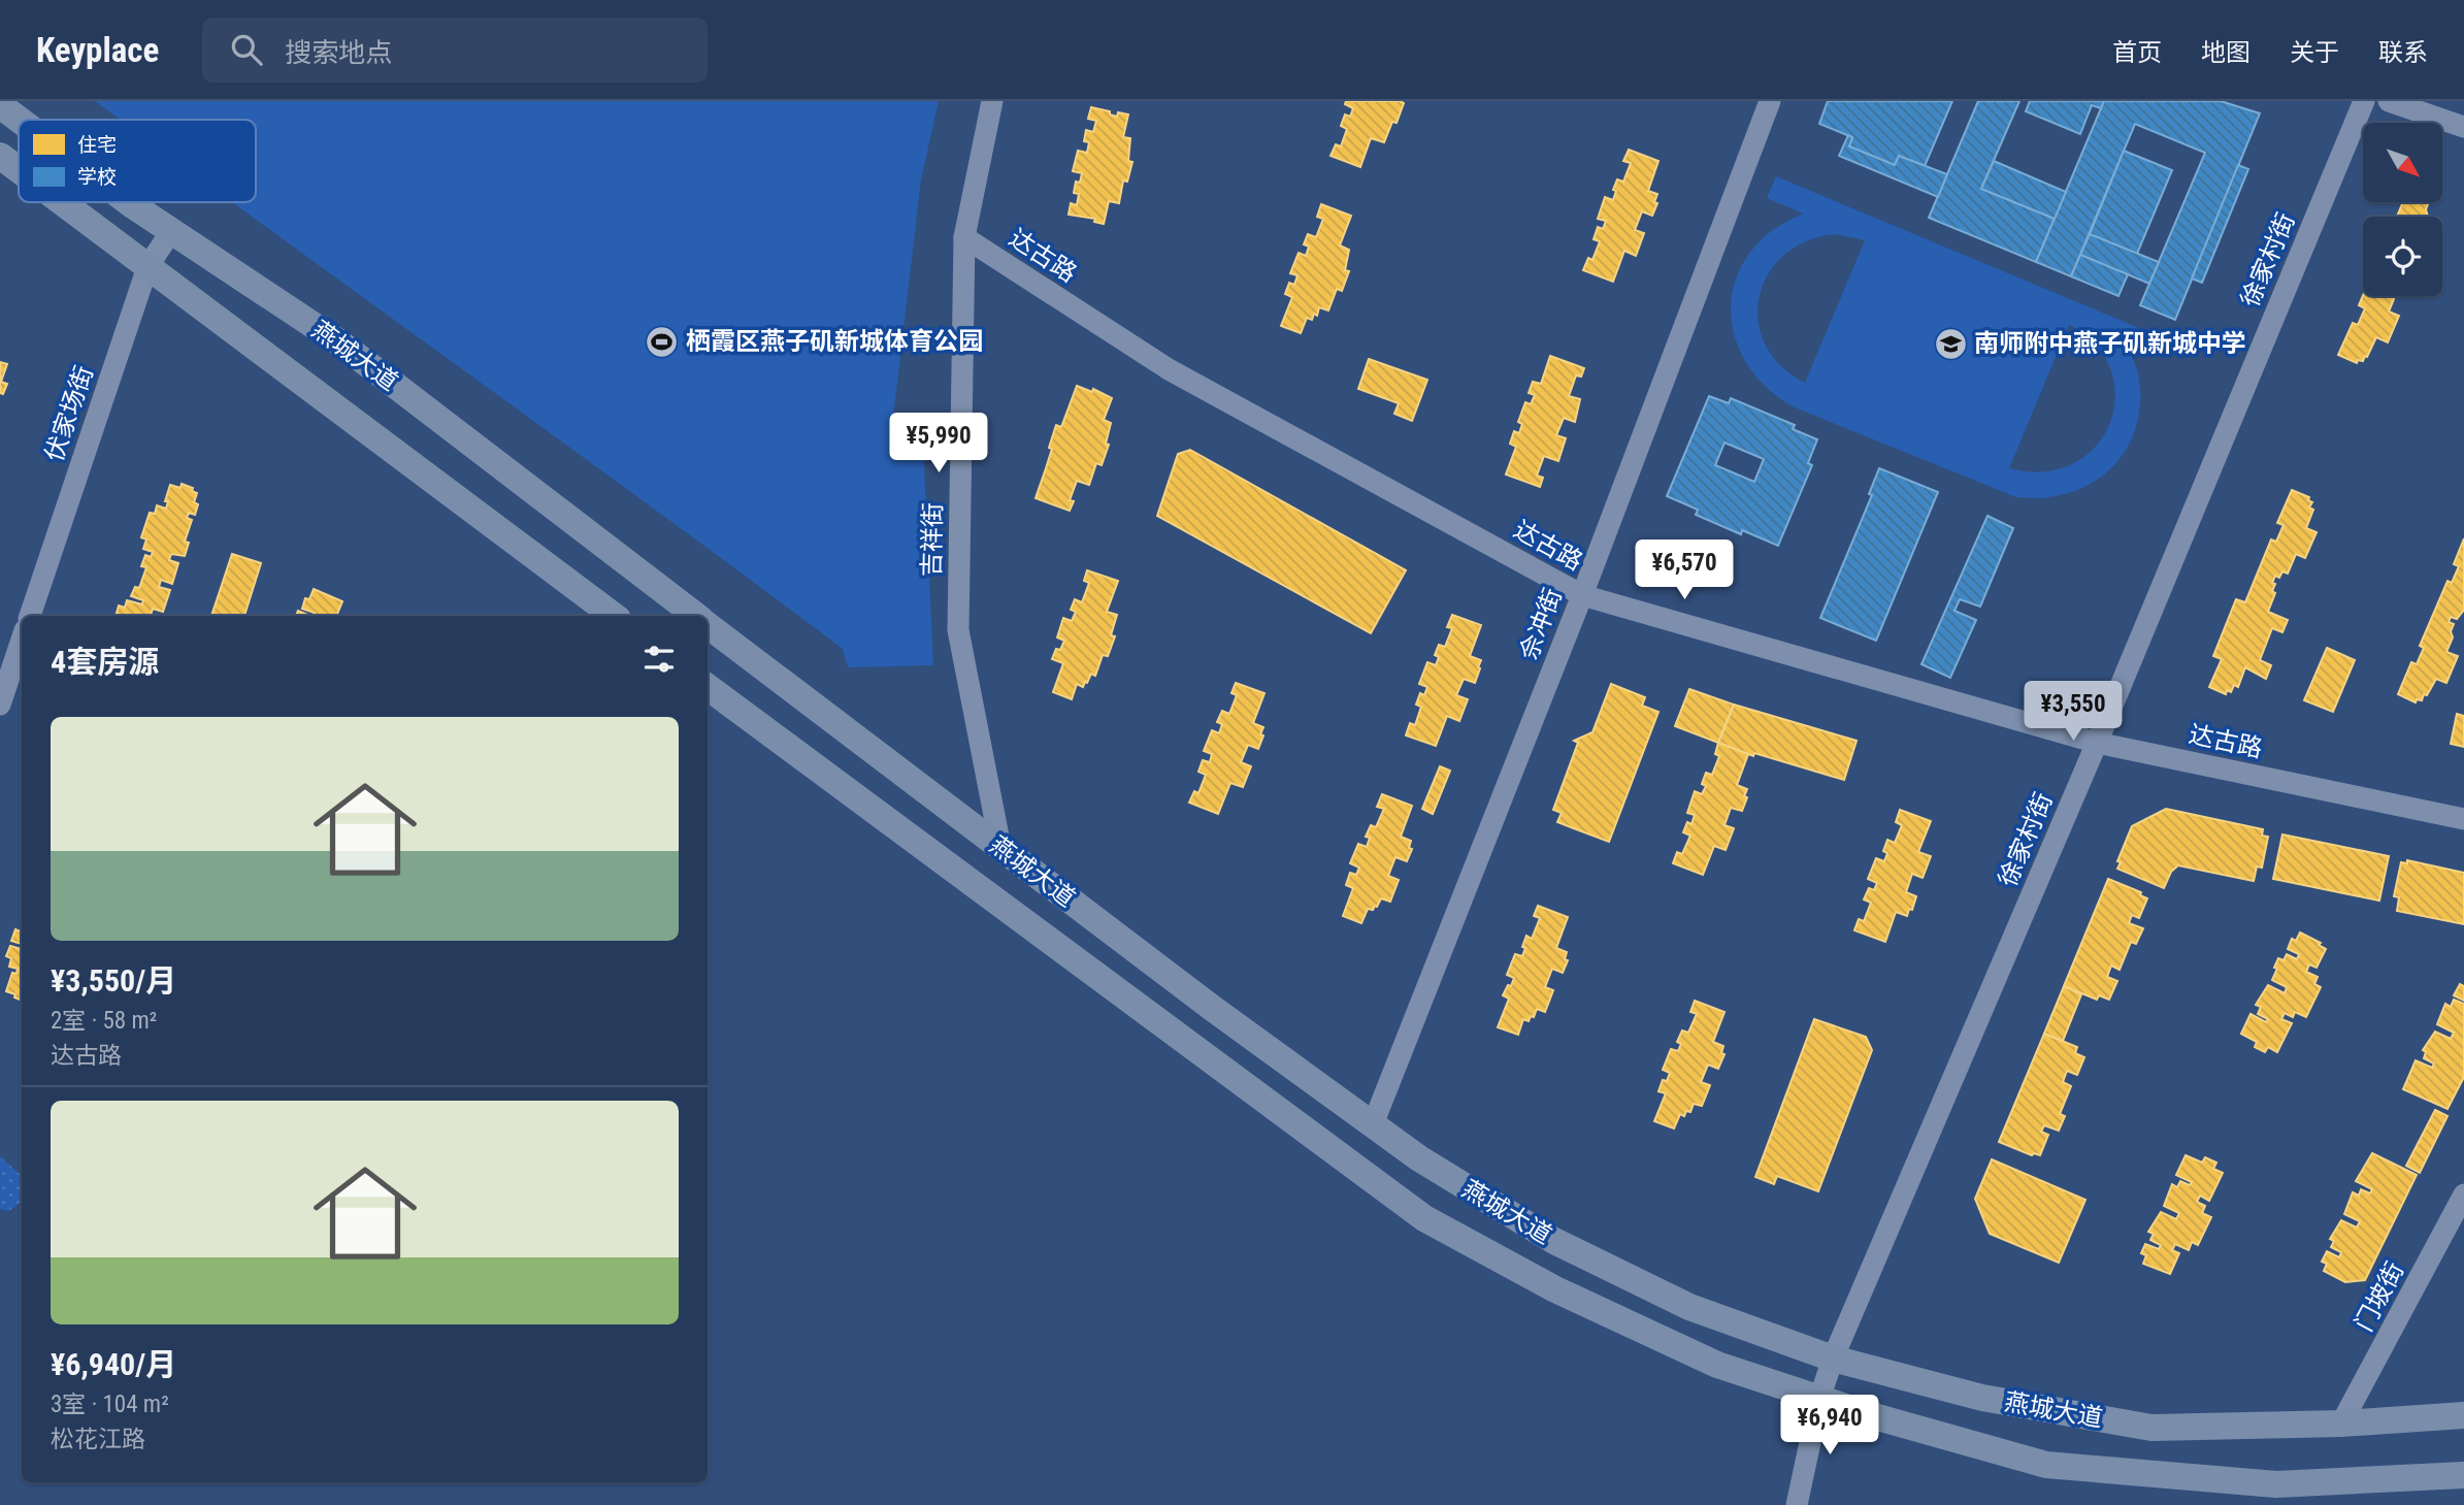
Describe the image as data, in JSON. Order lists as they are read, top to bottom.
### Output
{
  "streets": {
    "main road": ["燕城大道"],
    "street": [
      "达古路",
      "徐家村街",
      "伏家场街",
      "吉祥街",
      "佘冲街",
      "门坡街"
    ]
  },
  "crossings": [
    ["达古路", "徐家村街"],
    ["达古路", "吉祥街"],
    ["达古路", "佘冲街"],
    ["徐家村街", "燕城大道"],
    ["燕城大道", "伏家场街"],
    ["燕城大道", "吉祥街"],
    ["燕城大道", "佘冲街"],
    ["燕城大道", "门坡街"]
  ],
  "places": {
    "sports": ["栖霞区燕子矶新城体育公园"],
    "school or university": ["南师附中燕子矶新城中学"]
  },
  "legend": ["住宅", "学校"],
  "north": "bottom right",
  "page": {
    "header": "Keyplace",
    "search": "搜索地点",
    "nav": [
      "首页",
      "地图",
      "关于",
      "联系"
    ],
    "price": [
      "¥5,990",
      "¥6,570",
      "¥3,550",
      "¥6,940"
    ],
    "heading": "4套房源",
    "list": [
      {
        "name": "¥3,550/月",
        "note": "2室 · 58 m² · 达古路"
      },
      {
        "name": "¥6,940/月",
        "note": "3室 · 104 m² · 松花江路"
      }
    ]
  }
}
